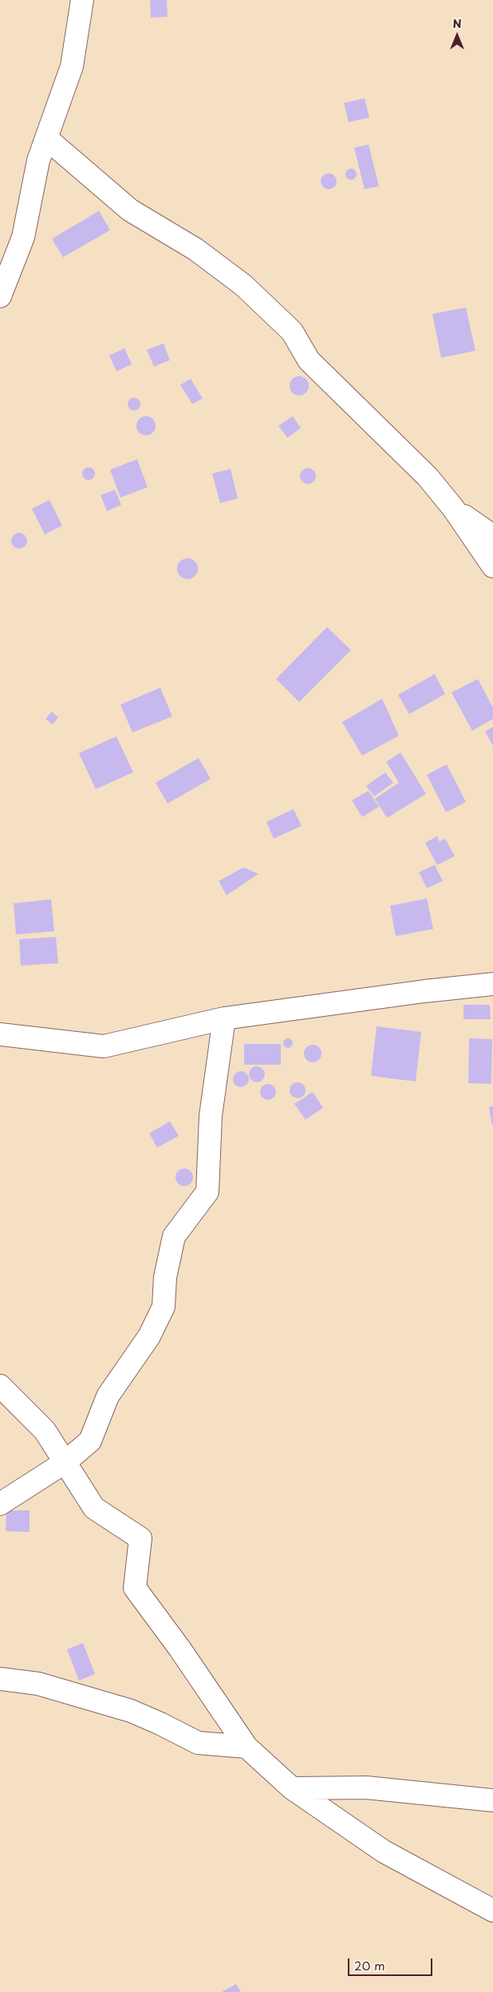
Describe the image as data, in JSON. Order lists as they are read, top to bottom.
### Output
{
  "scale_bar": "20 m",
  "north": "top"
}
